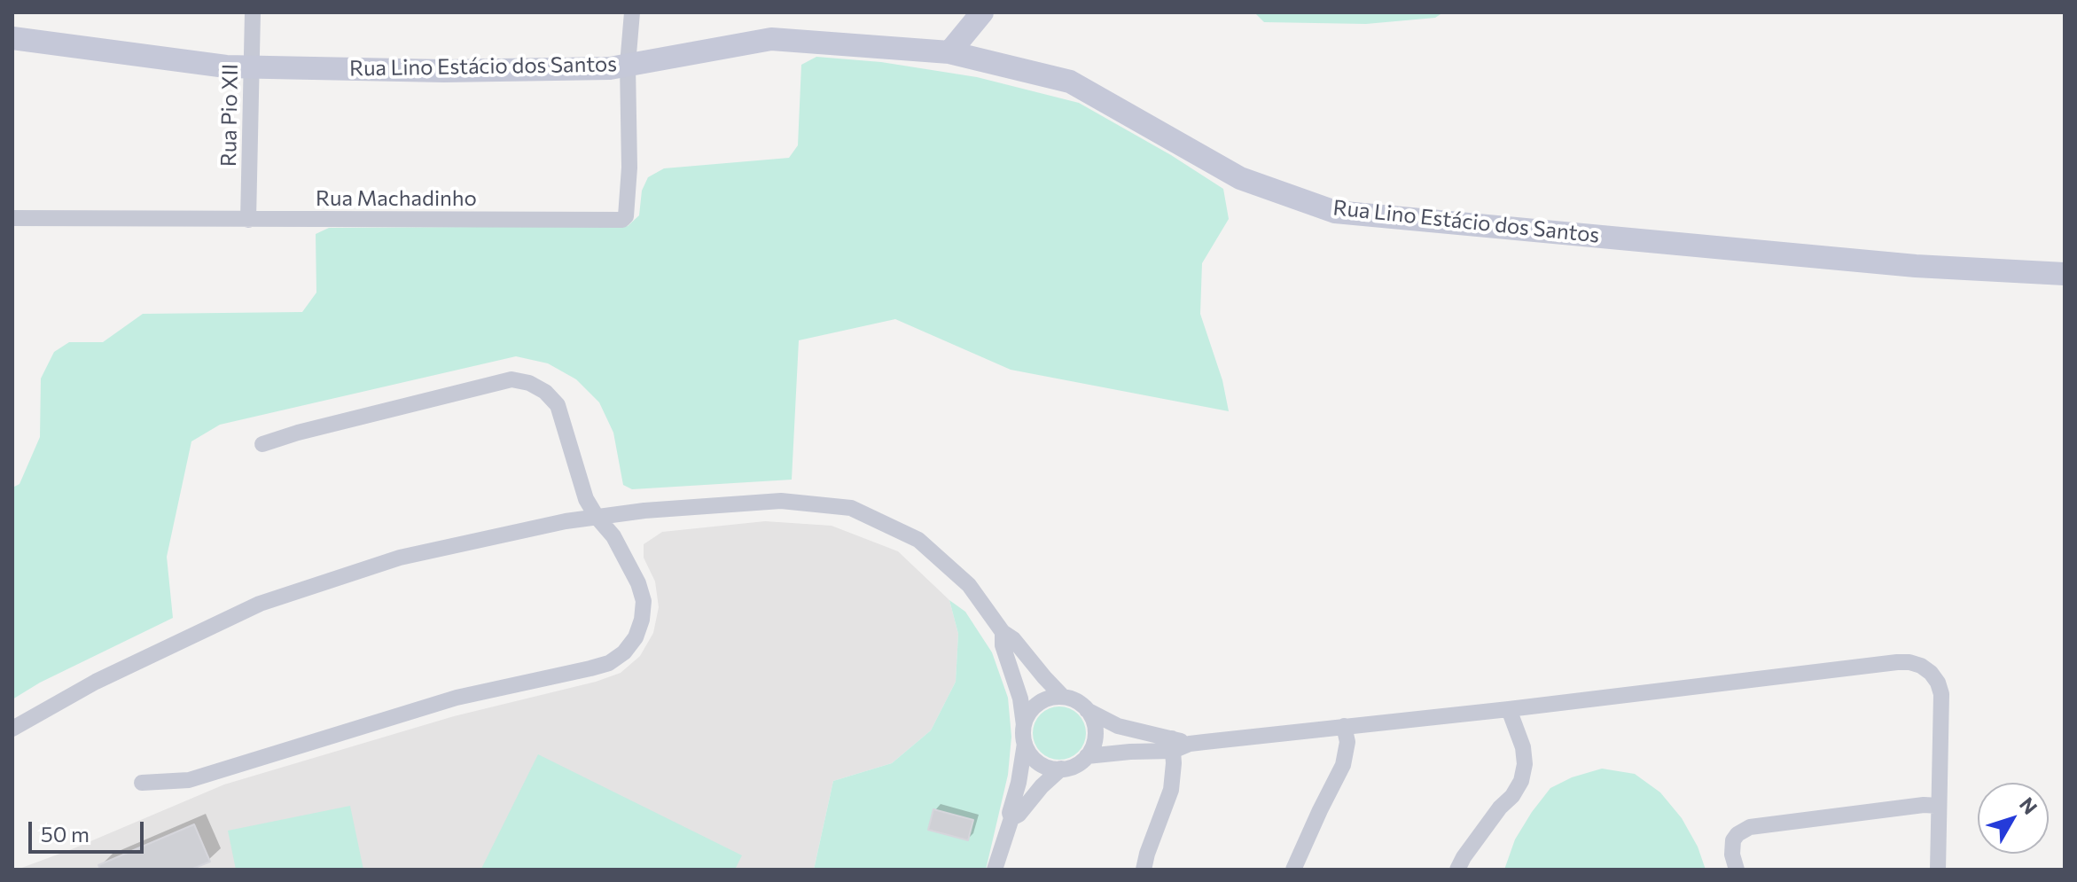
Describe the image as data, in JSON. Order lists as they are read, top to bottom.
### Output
{
  "streets": {
    "main road": ["Rua Lino Estácio dos Santos"],
    "street": ["Rua Pio XII", "Rua Machadinho"]
  },
  "crossings": [
    ["Rua Lino Estácio dos Santos", "Rua Pio XII"],
    ["Rua Lino Estácio dos Santos", "Rua Machadinho"],
    ["Rua Pio XII", "Rua Machadinho"]
  ],
  "scale_bar": "50 m",
  "north": "top right"
}
